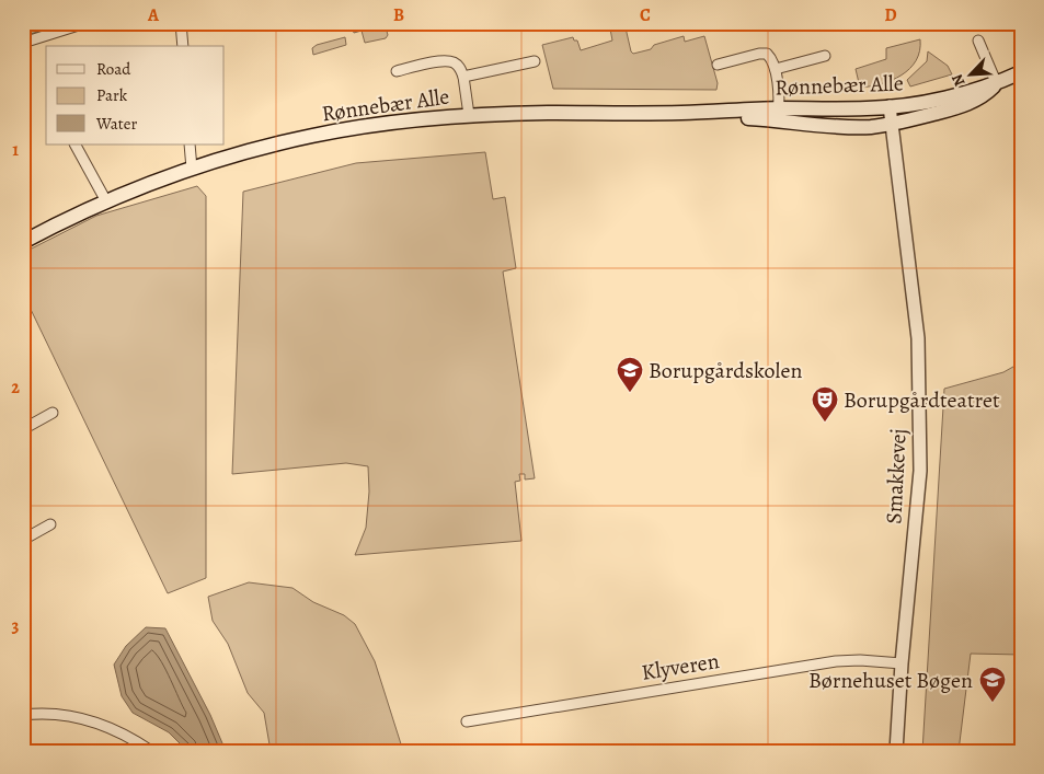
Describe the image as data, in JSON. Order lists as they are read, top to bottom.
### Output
{
  "streets": {
    "main road": ["Rønnebær Alle"],
    "street": ["Smakkevej", "Klyveren"]
  },
  "crossings": [
    ["Rønnebær Alle", "Smakkevej"],
    ["Smakkevej", "Klyveren"]
  ],
  "places": {
    "school or university": ["Borupgårdskolen", "Børnehuset Bøgen"],
    "theatre": ["Borupgårdteatret"]
  },
  "legend": ["Road", "Park", "Water"],
  "north": "bottom left",
  "grid": {
    "columns": [
      "A",
      "B",
      "C",
      "D"
    ],
    "rows": ["1", "2", "3"]
  }
}
